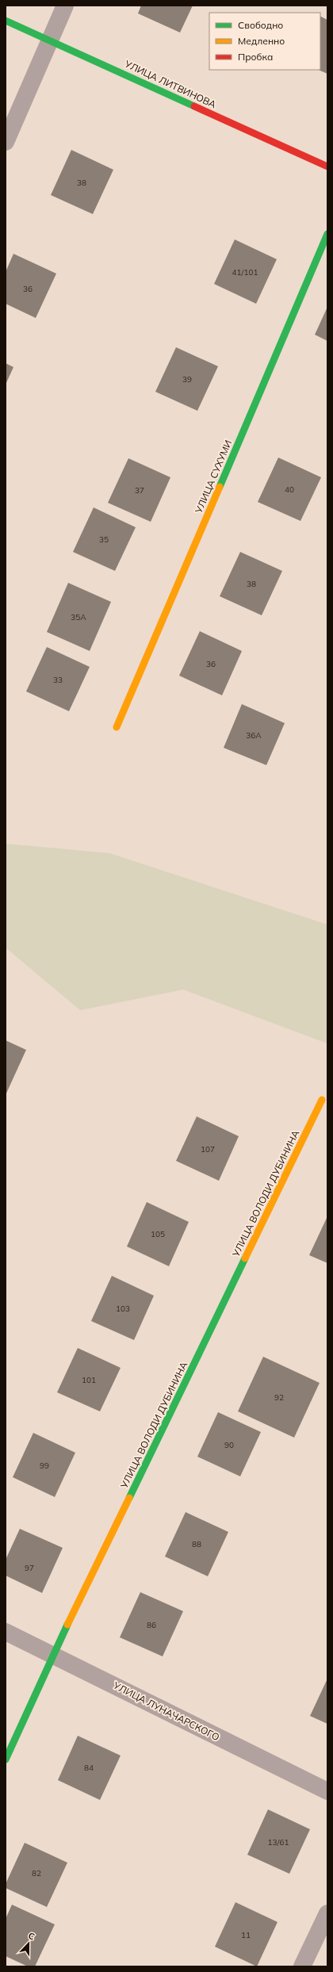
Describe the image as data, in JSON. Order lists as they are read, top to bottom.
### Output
{
  "streets": {
    "street": [
      "УЛИЦА ЛИТВИНОВА",
      "УЛИЦА СУХУМИ",
      "УЛИЦА ВОЛОДИ ДУБИНИНА",
      "УЛИЦА ЛУНАЧАРСКОГО"
    ]
  },
  "crossings": [
    ["УЛИЦА ВОЛОДИ ДУБИНИНА", "УЛИЦА ЛУНАЧАРСКОГО"]
  ],
  "house_numbers": [
    "38",
    "41/101",
    "36",
    "39",
    "40",
    "37",
    "35",
    "38",
    "35А",
    "36",
    "33",
    "36А",
    "107",
    "105",
    "103",
    "101",
    "92",
    "90",
    "99",
    "88",
    "97",
    "86",
    "84",
    "13/61",
    "82",
    "11"
  ],
  "legend": ["Свободно", "Медленно", "Пробка"],
  "north": "top"
}
